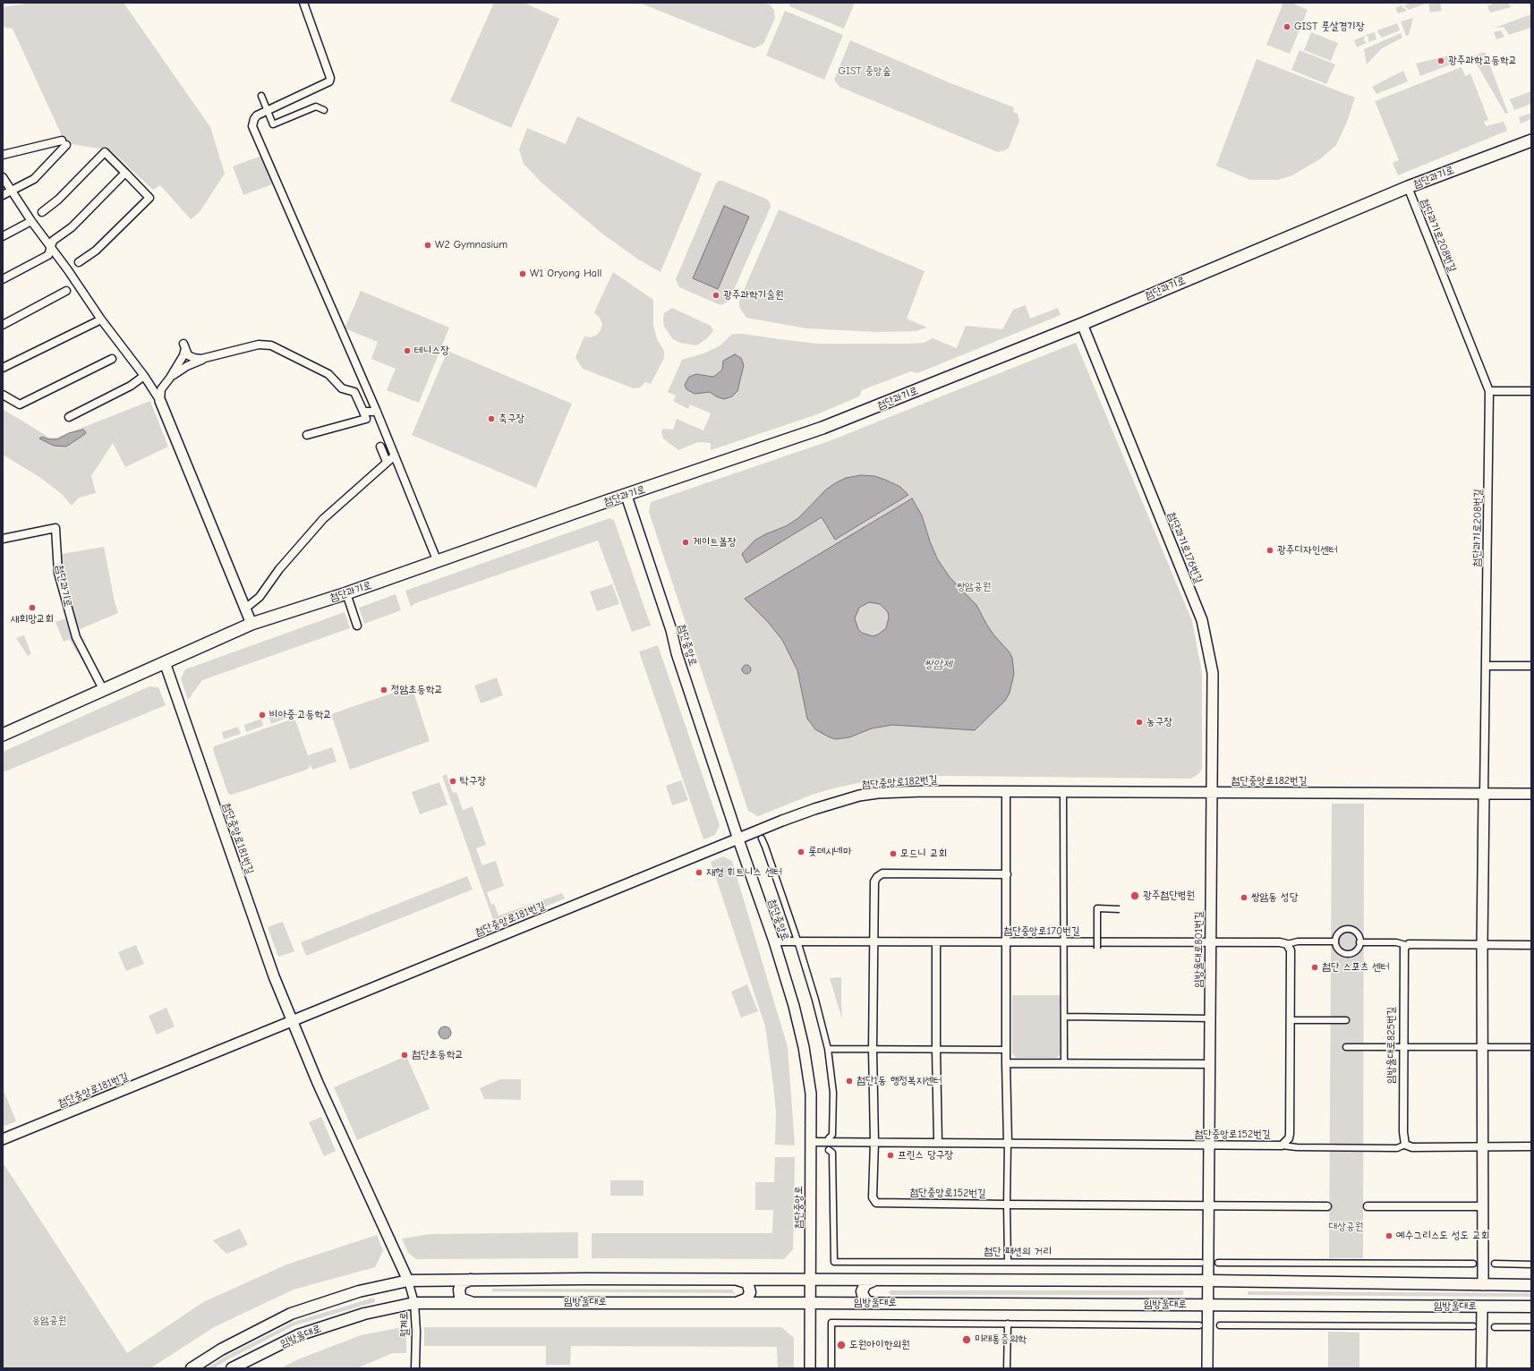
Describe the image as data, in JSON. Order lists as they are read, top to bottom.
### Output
{
  "streets": {
    "main road": ["첨단과기로", "임방울대로"],
    "street": [
      "첨단과기로208번길",
      "첨단과기로176번길",
      "첨단중앙로",
      "첨단중앙로182번길",
      "첨단중앙로181번길",
      "첨단중앙로170번길",
      "임방울대로801번길",
      "임방울대로825번길",
      "첨단중앙로152번길",
      "첨단 패션의 거리",
      "월계로"
    ]
  },
  "crossings": [
    ["첨단과기로", "첨단과기로208번길"],
    ["첨단과기로", "첨단과기로176번길"],
    ["첨단과기로", "첨단중앙로"],
    ["첨단과기로", "첨단중앙로181번길"],
    ["첨단과기로208번길", "첨단중앙로182번길"],
    ["첨단과기로176번길", "첨단중앙로182번길"],
    ["첨단과기로176번길", "임방울대로801번길"],
    ["첨단중앙로", "첨단중앙로182번길"],
    ["첨단중앙로", "첨단중앙로181번길"],
    ["첨단중앙로", "첨단중앙로170번길"],
    ["첨단중앙로", "첨단중앙로152번길"],
    ["첨단중앙로", "임방울대로"],
    ["첨단중앙로182번길", "첨단중앙로181번길"],
    ["첨단중앙로182번길", "임방울대로801번길"],
    ["첨단중앙로170번길", "임방울대로801번길"],
    ["첨단중앙로170번길", "첨단중앙로152번길"],
    ["임방울대로801번길", "첨단중앙로152번길"],
    ["임방울대로801번길", "임방울대로"],
    ["임방울대로", "월계로"]
  ],
  "water": ["쌍암제"],
  "parks": [
    "GIST 중앙숲",
    "쌍암공원",
    "대상공원",
    "응암공원"
  ],
  "places": [
    "GIST 풋살경기장",
    "광주과학고등학교",
    "W2 Gymnasium",
    "W1 Oryong Hall",
    "광주과학기술원",
    "테니스장",
    "축구장",
    "게이트볼장",
    "광주디자인센터",
    "새희망교회",
    "정암초등학교",
    "비아중·고등학교",
    "농구장",
    "탁구장",
    "롯데시네마",
    "모드니 교회",
    "재형 휘트니스 센터",
    "광주첨단병원",
    "쌍암동 성당",
    "첨단 스포츠 센터",
    "첨단초등학교",
    "첨단1동 행정복지센터",
    "프린스 당구장",
    "예수그리스도 성도 교회",
    "미래통증의학",
    "도원아이한의원"
  ]
}
